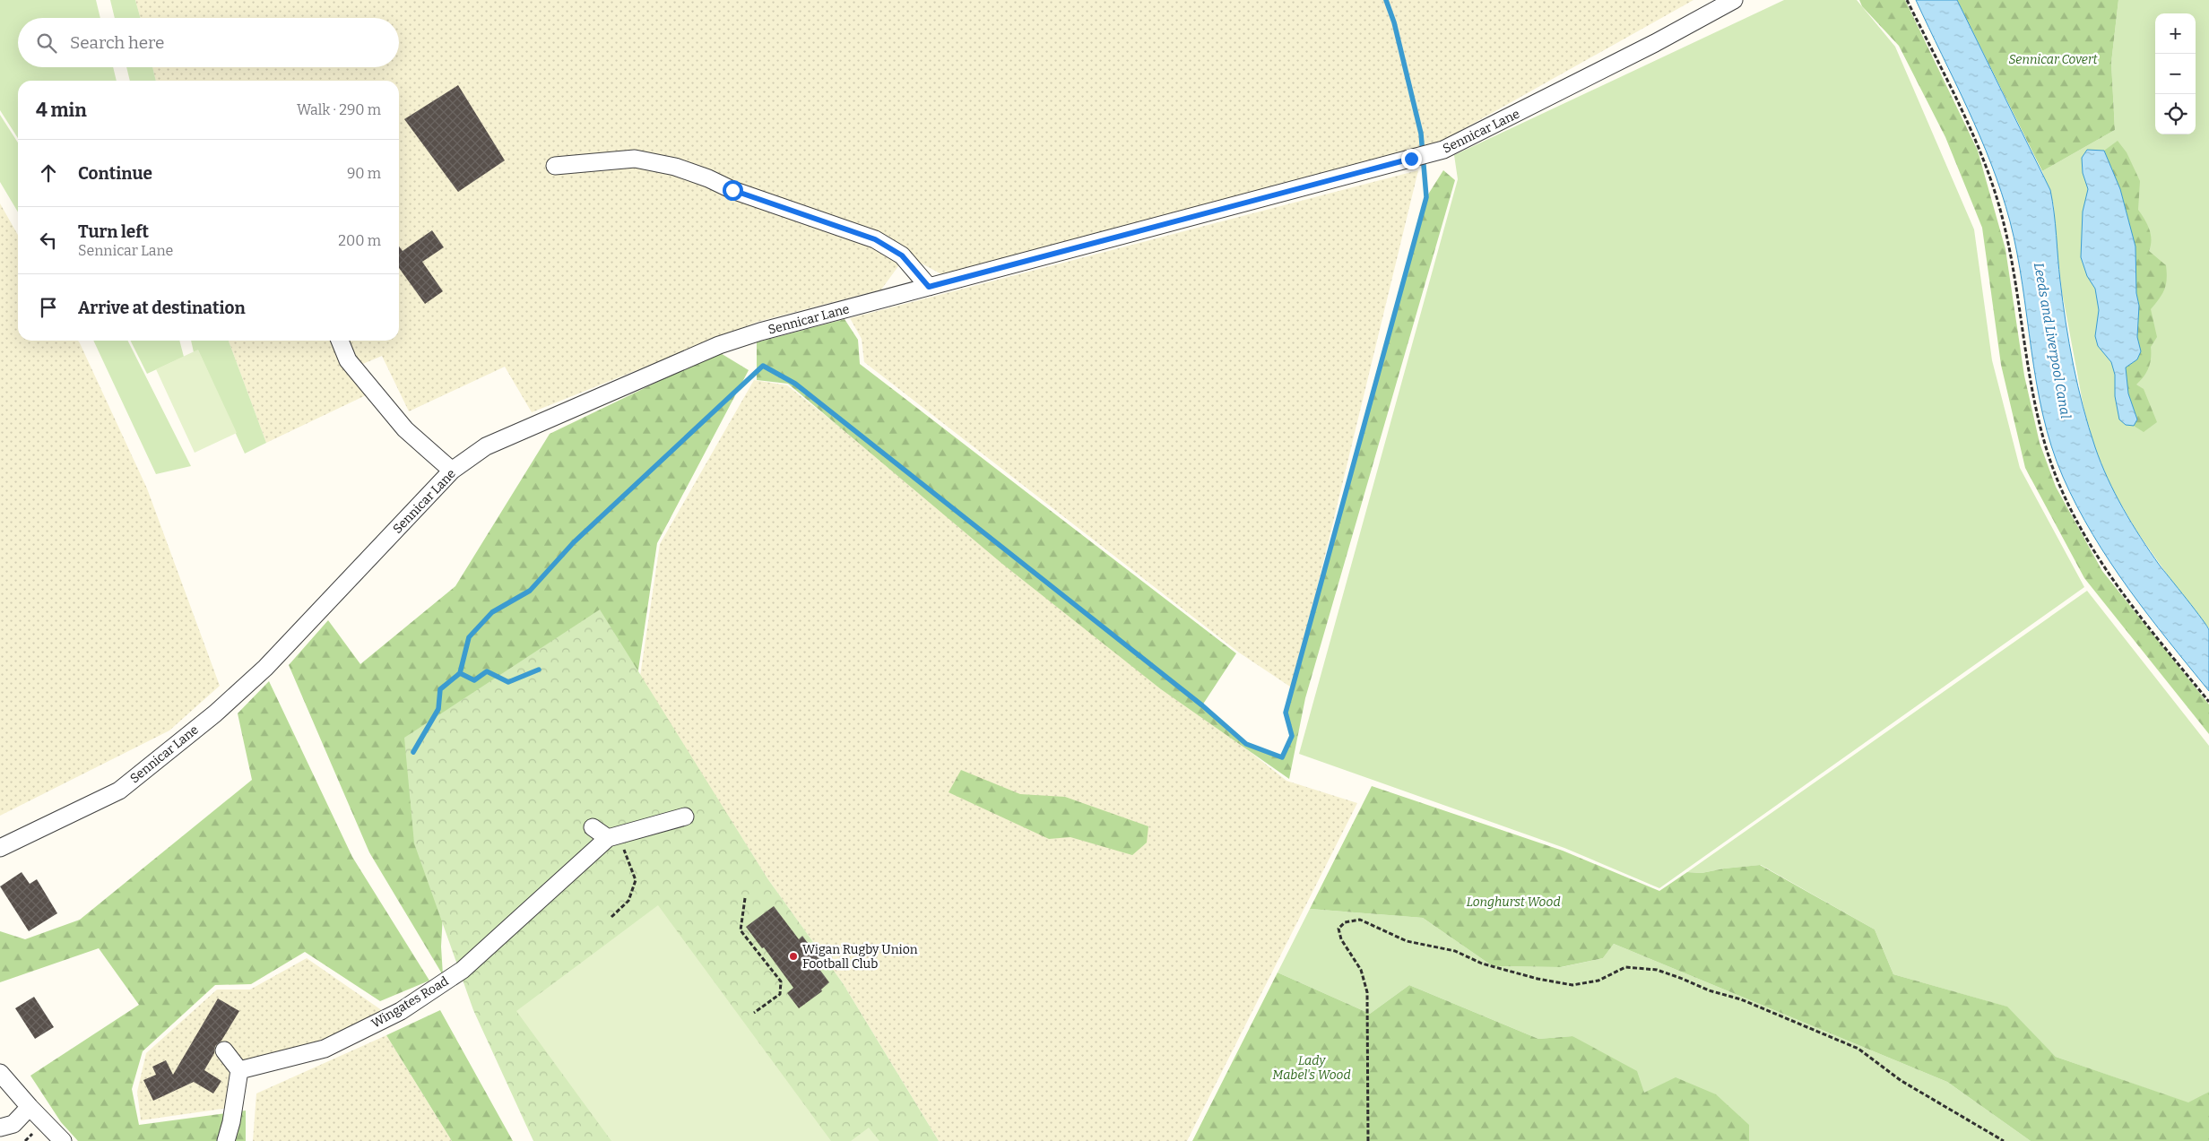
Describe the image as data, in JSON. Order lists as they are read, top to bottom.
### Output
{
  "streets": {
    "street": ["Sennicar Lane", "Wingates Road"]
  },
  "water": ["Leeds and Liverpool Canal"],
  "parks": ["Sennicar Covert", "Longhurst Wood", "Lady Mabel's Wood"],
  "places": ["Wigan Rugby Union Football Club"],
  "page": {
    "map_buttons": ["+", "−"],
    "search": "Search here",
    "heading": ["4 min", "Walk · 290 m"],
    "list": [
      ["Continue", "90 m"],
      ["Turn left", "Sennicar Lane", "200 m"],
      "Arrive at destination"
    ]
  }
}
